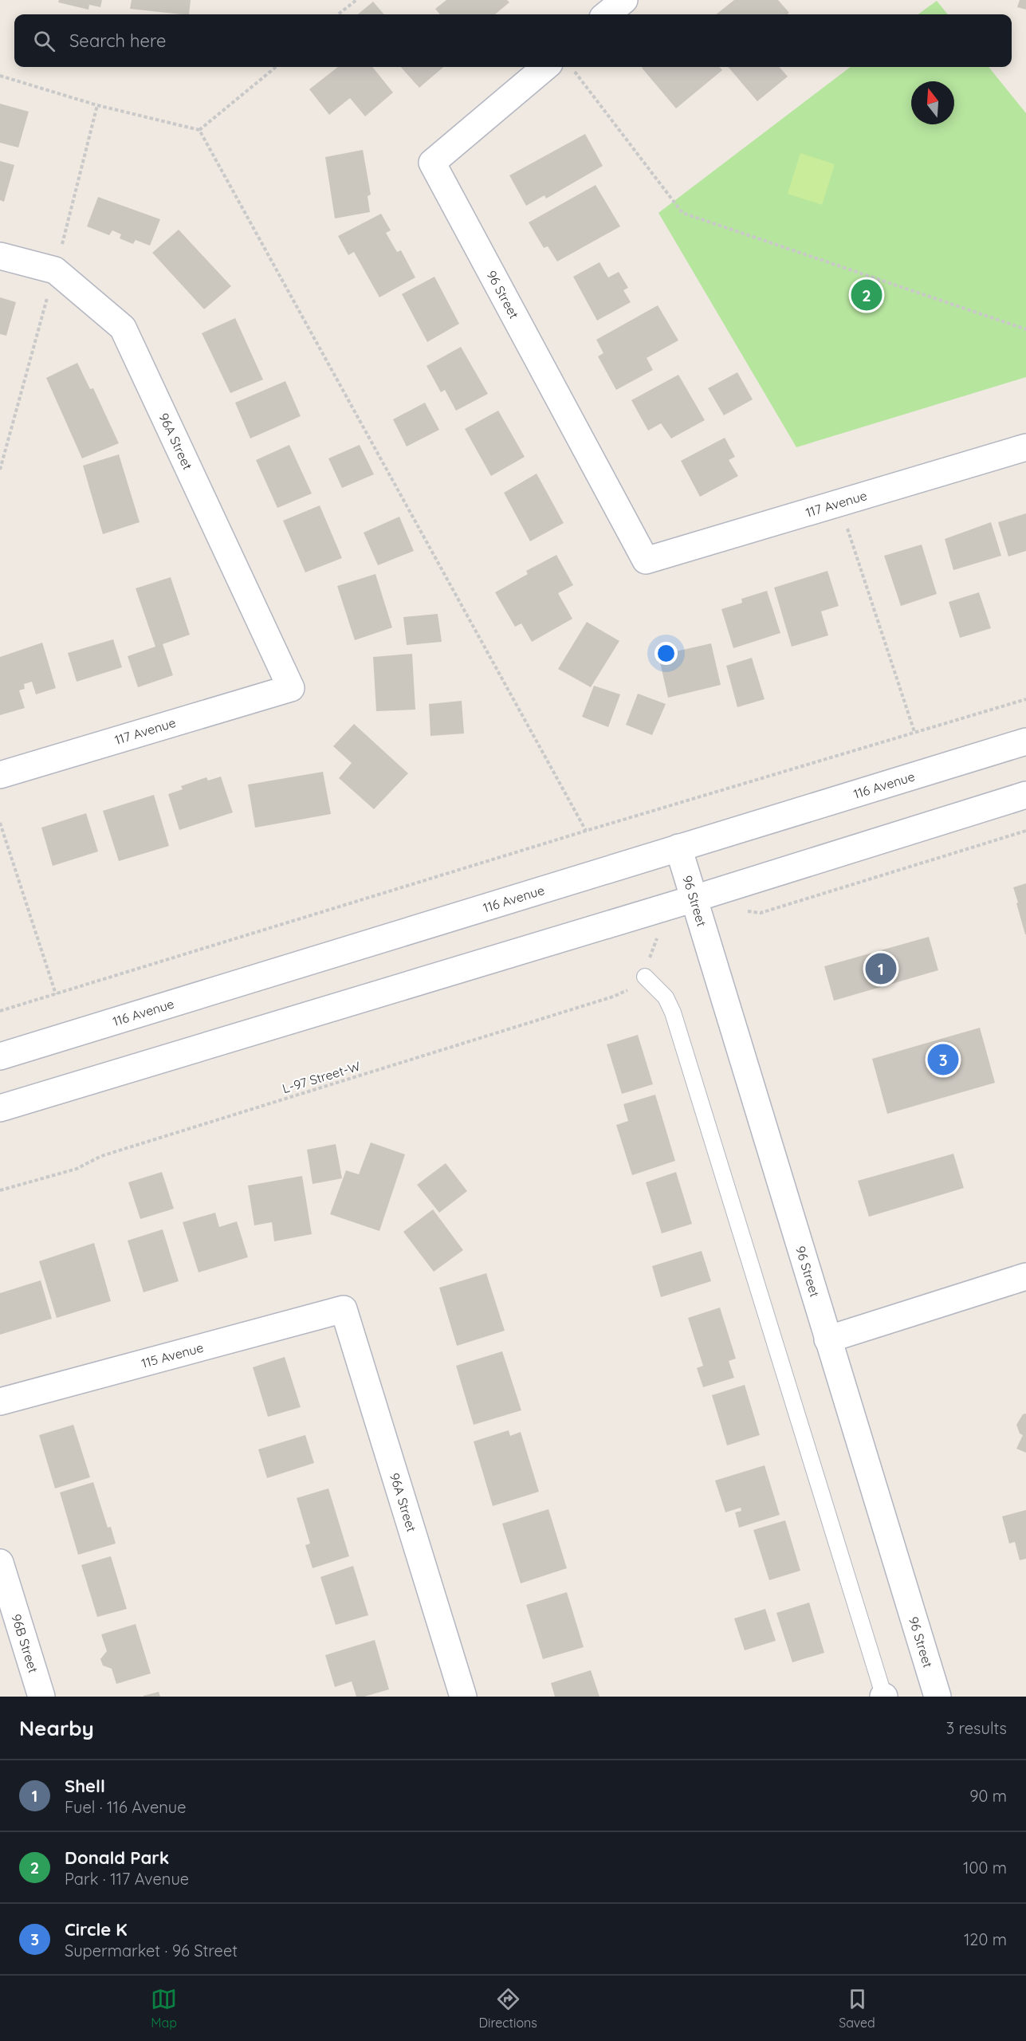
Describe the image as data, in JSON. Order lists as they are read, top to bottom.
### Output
{
  "streets": {
    "street": [
      "96 Street",
      "96A Street",
      "117 Avenue",
      "116 Avenue",
      "115 Avenue",
      "96B Street"
    ],
    "path": ["L-97 Street-W"]
  },
  "crossings": [
    ["96 Street", "117 Avenue"],
    ["96 Street", "116 Avenue"],
    ["96A Street", "117 Avenue"],
    ["96A Street", "115 Avenue"]
  ],
  "north": "top",
  "page": {
    "search": "Search here",
    "pins": ["2", "1", "3"],
    "heading": ["Nearby", "3 results"],
    "list": [
      {
        "mark": "1",
        "name": "Shell",
        "note": "Fuel · 116 Avenue",
        "value": "90 m"
      },
      {
        "mark": "2",
        "name": "Donald Park",
        "note": "Park · 117 Avenue",
        "value": "100 m"
      },
      {
        "mark": "3",
        "name": "Circle K",
        "note": "Supermarket · 96 Street",
        "value": "120 m"
      }
    ],
    "nav": ["Map", "Directions", "Saved"]
  }
}
